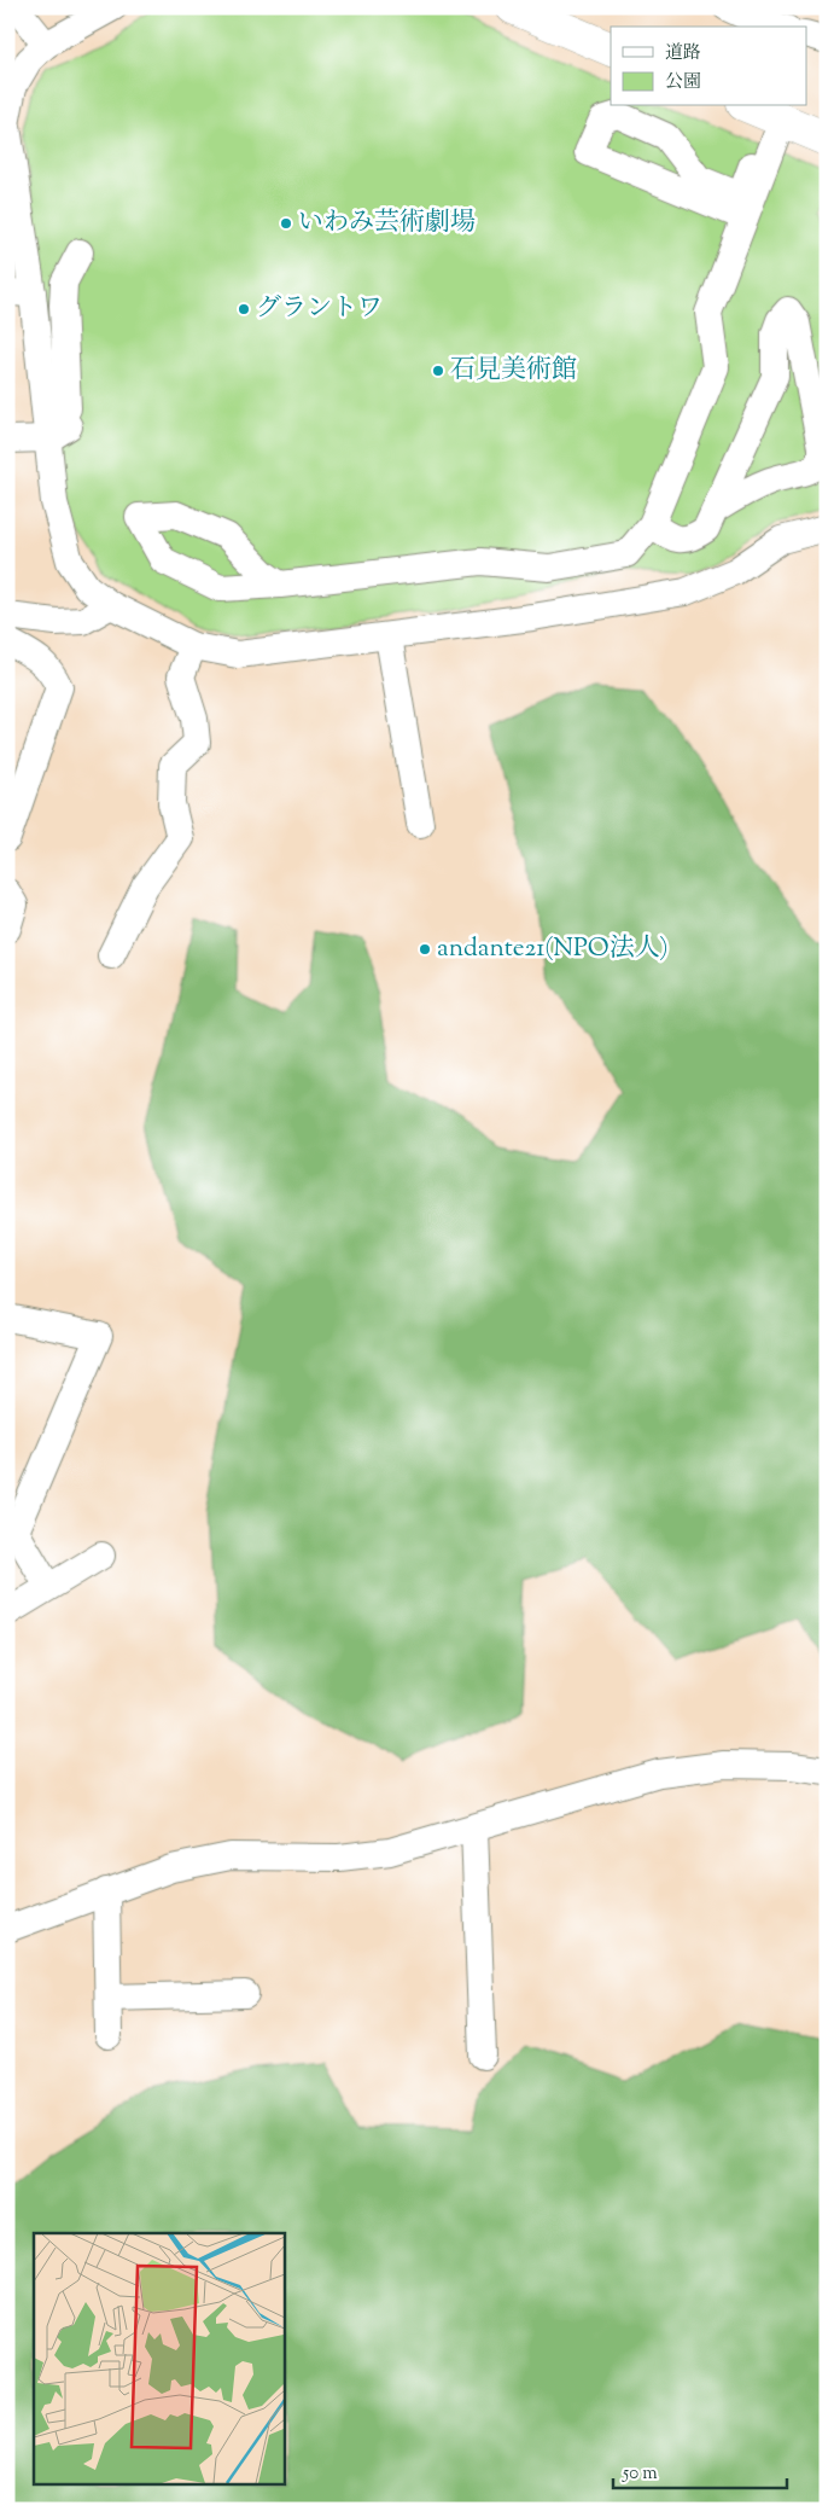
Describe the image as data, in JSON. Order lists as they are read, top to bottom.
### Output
{
  "places": [
    "いわみ芸術劇場",
    "グラントワ",
    "石見美術館",
    "andante21(NPO法人)"
  ],
  "legend": ["道路", "公園"],
  "scale_bar": "50 m"
}
